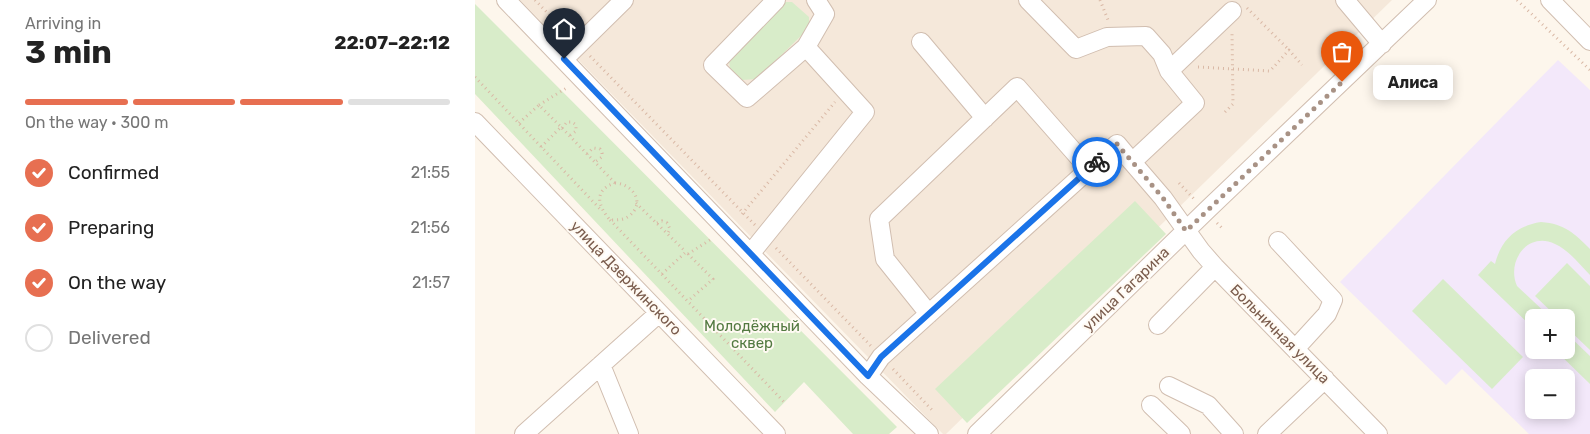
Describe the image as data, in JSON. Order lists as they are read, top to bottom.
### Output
{
  "streets": {
    "street": ["улица Дзержинского", "улица Гагарина", "Больничная улица"]
  },
  "crossings": [
    ["улица Гагарина", "Больничная улица"]
  ],
  "parks": ["Молодёжный сквер"],
  "places": ["Алиса"],
  "page": {
    "heading": ["3 min", "Arriving in", "22:07–22:12"],
    "bubble": "Алиса",
    "bar": "On the way · 300 m",
    "list": [
      ["Confirmed", "21:55"],
      ["Preparing", "21:56"],
      ["On the way", "21:57"],
      "Delivered"
    ],
    "map_buttons": ["+", "−"]
  }
}
